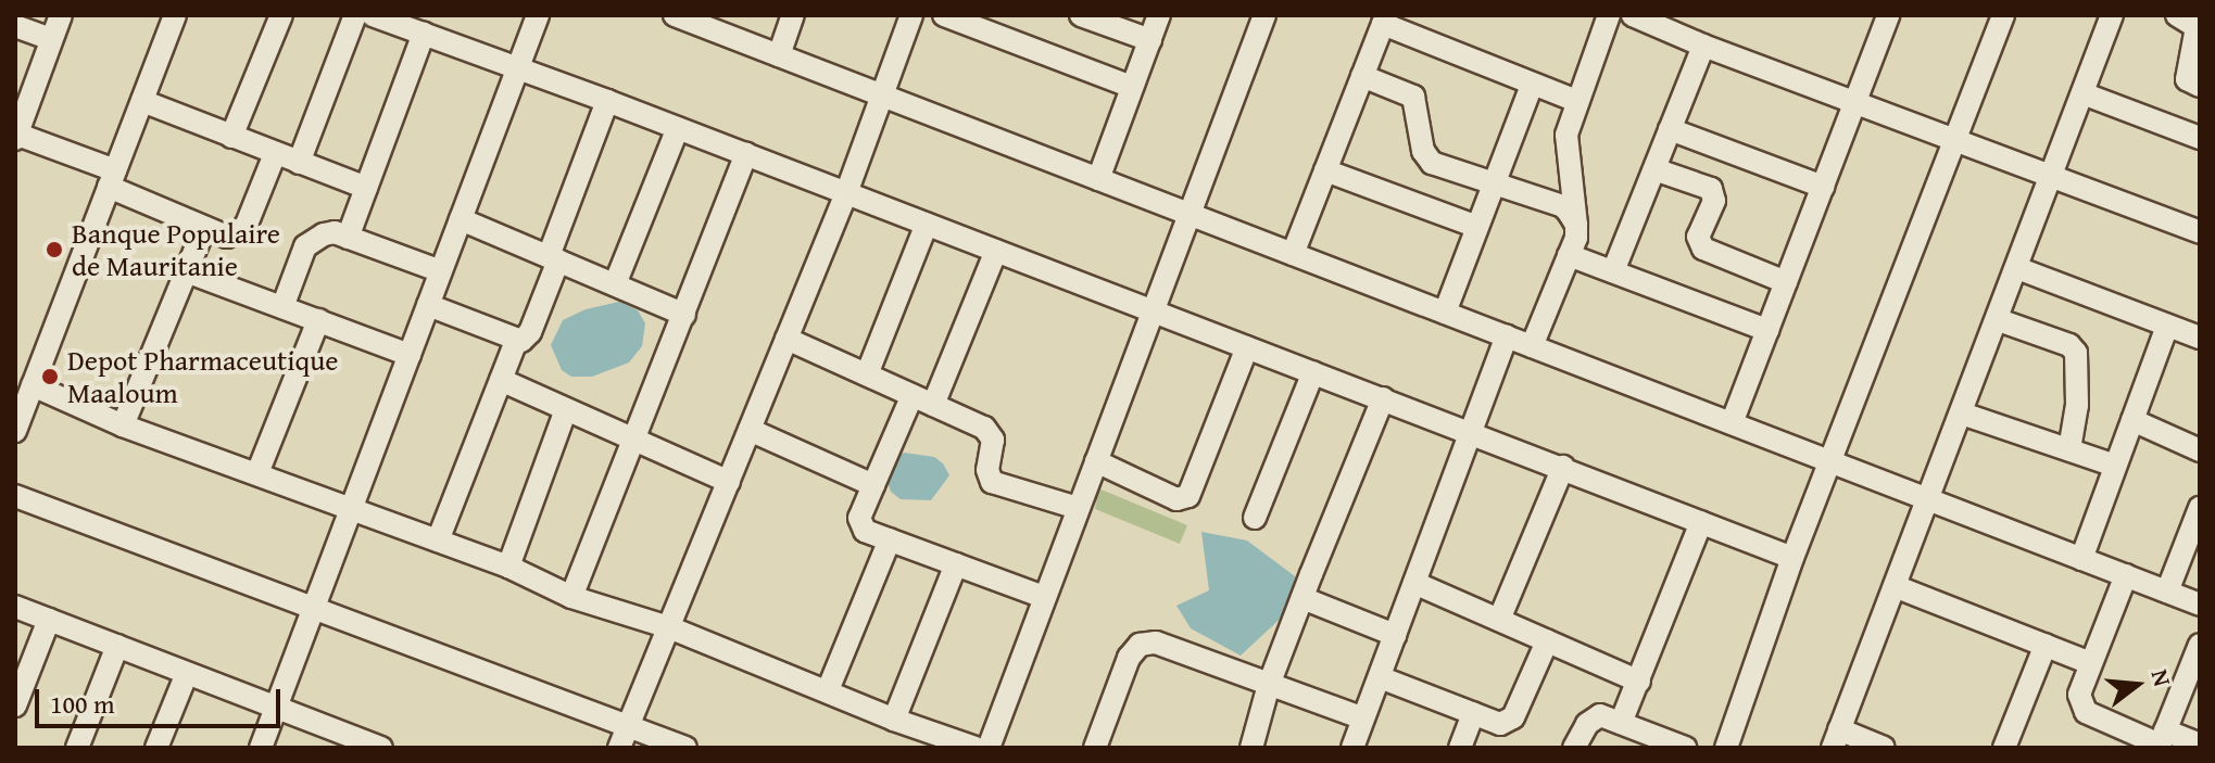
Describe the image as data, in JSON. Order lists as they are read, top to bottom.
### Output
{
  "places": ["Banque Populaire de Mauritanie", "Depot Pharmaceutique Maaloum"],
  "scale_bar": "100 m",
  "north": "right"
}
